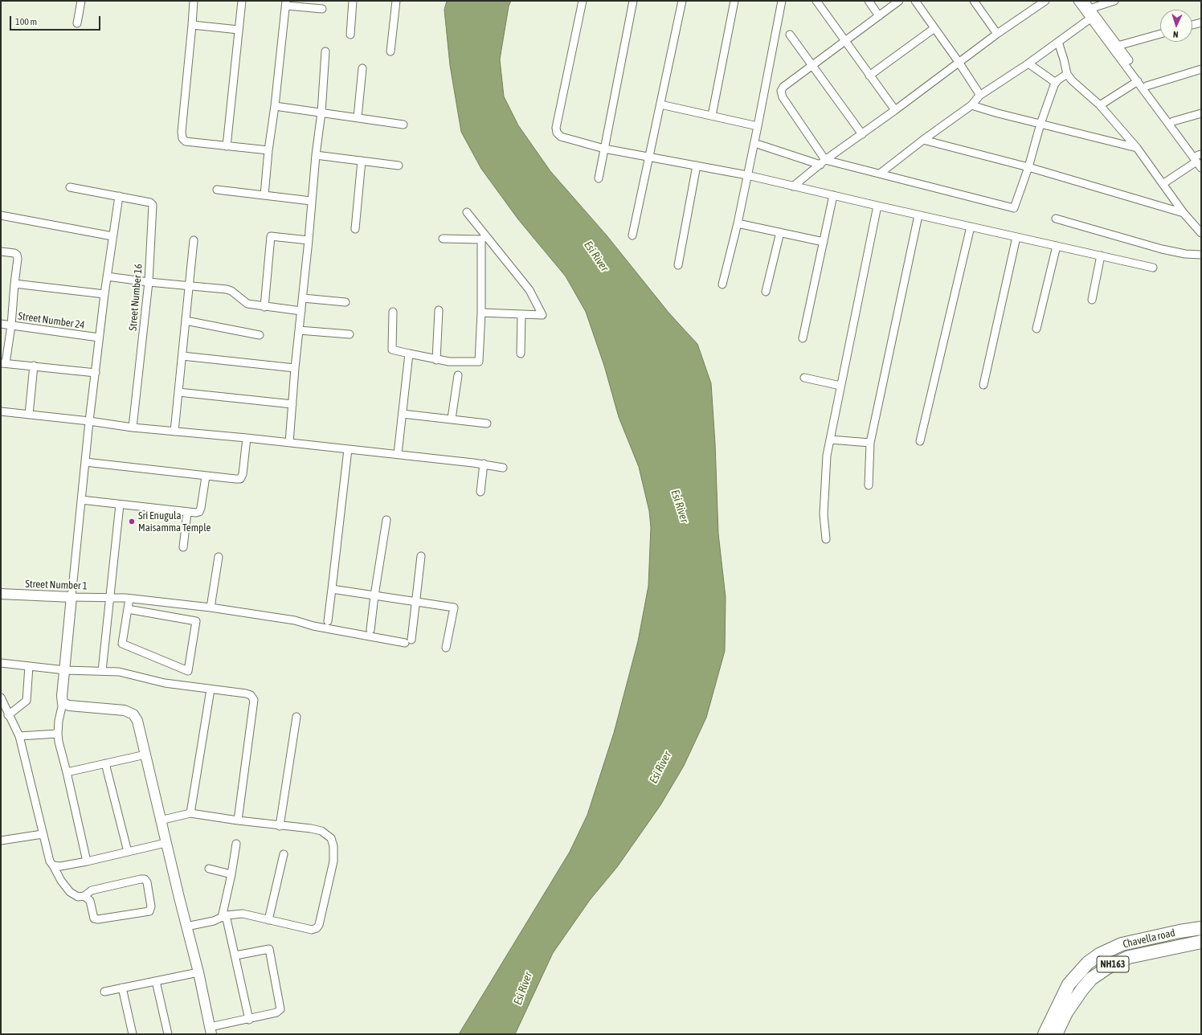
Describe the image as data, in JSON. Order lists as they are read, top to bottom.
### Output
{
  "streets": {
    "highway": ["Chavella road", "NH163"],
    "street": ["Street Number 16", "Street Number 24", "Street Number 1"]
  },
  "water": ["Esi River"],
  "places": ["Sri Enugula Maisamma Temple"],
  "scale_bar": "100 m",
  "north": "bottom"
}
